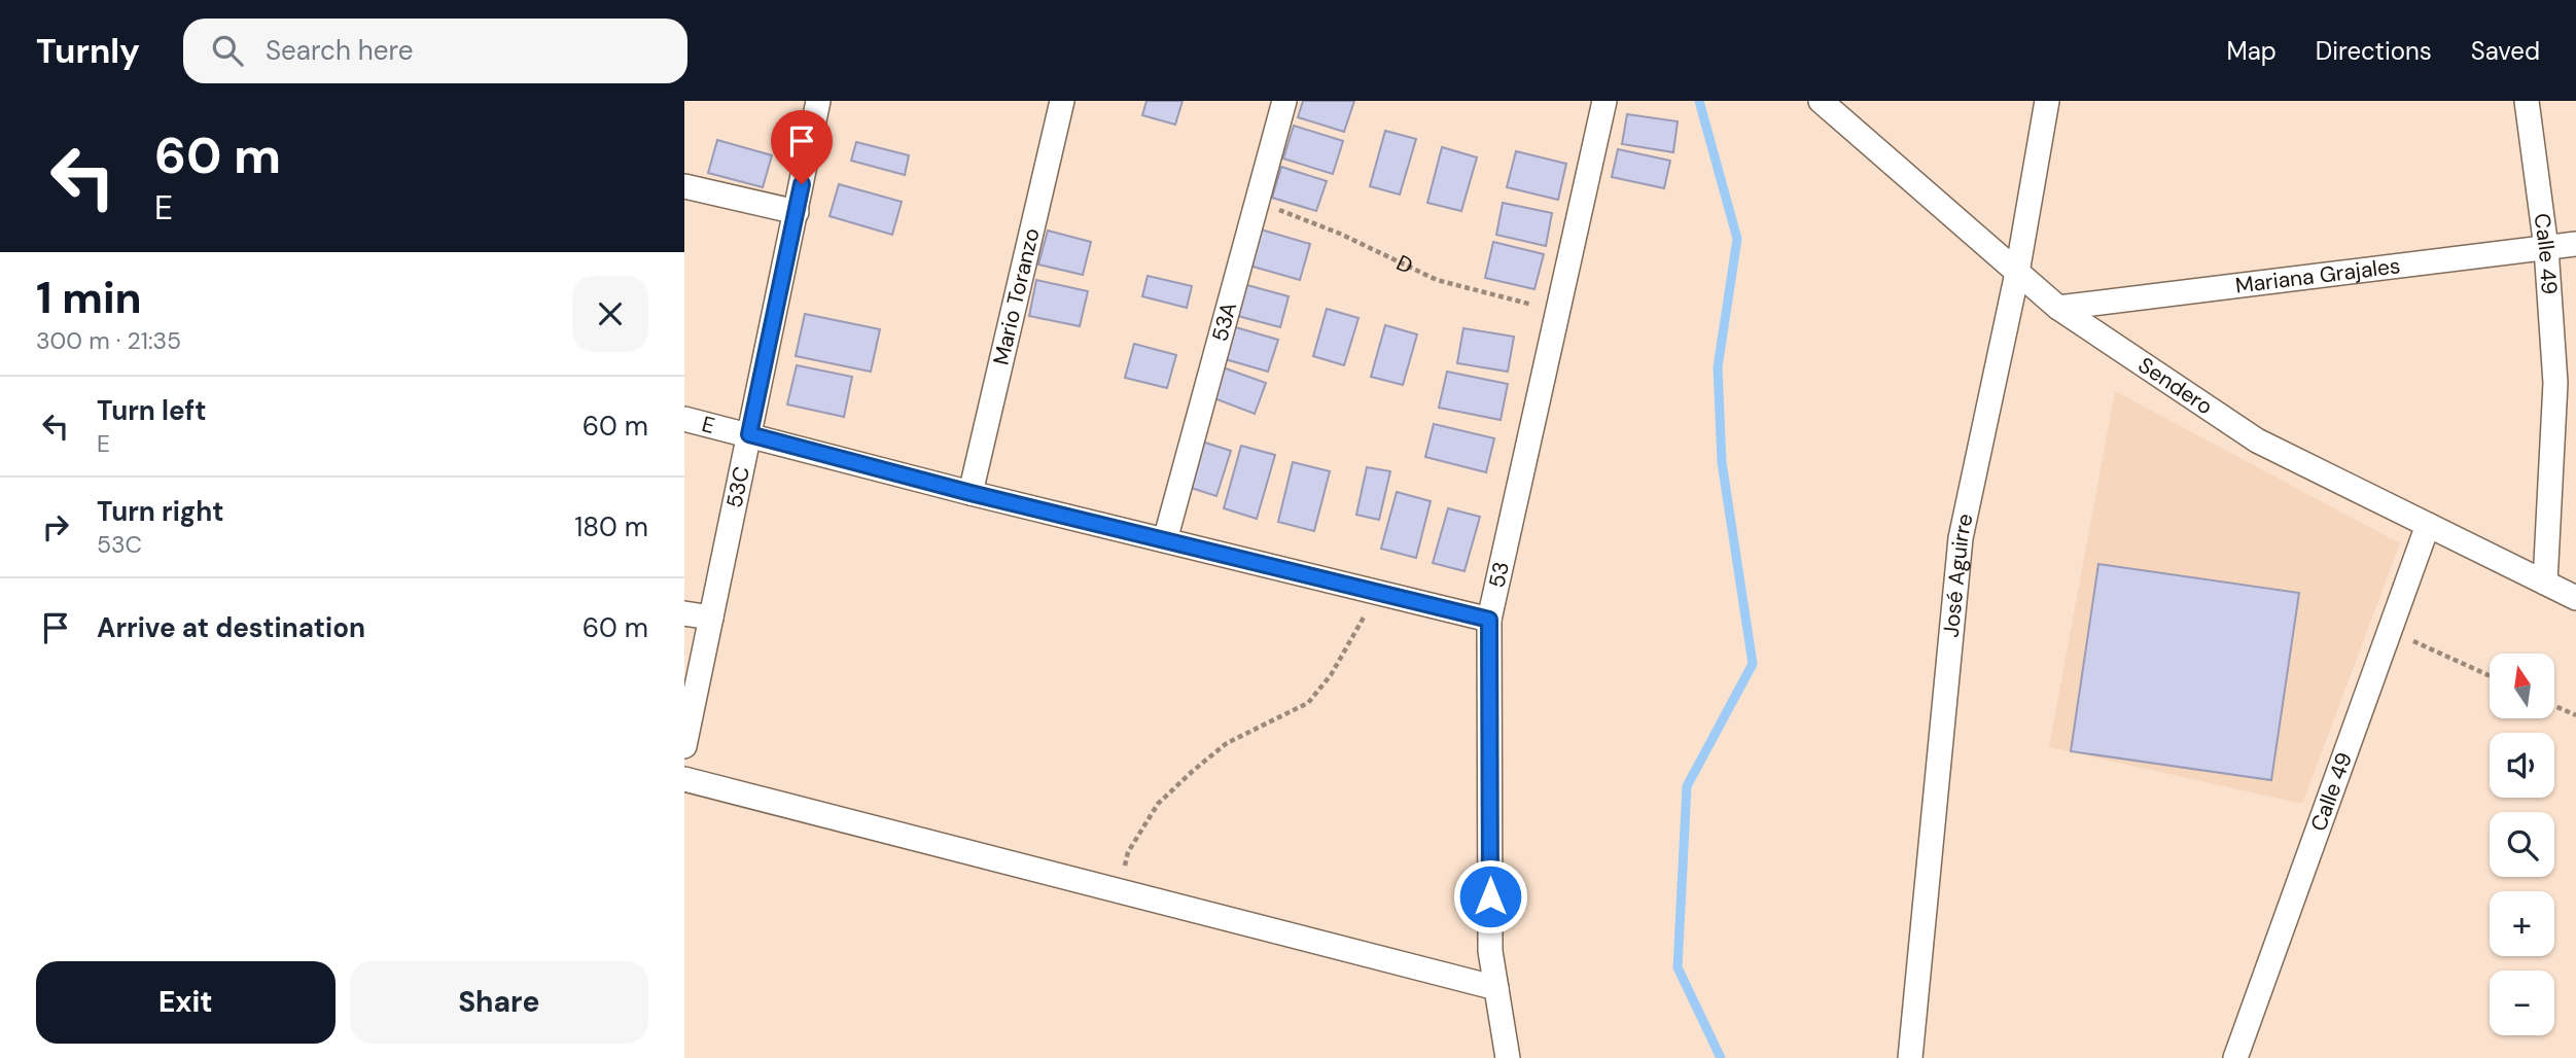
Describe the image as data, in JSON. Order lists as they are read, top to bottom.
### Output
{
  "streets": {
    "street": [
      "Calle 49",
      "Mariana Grajales",
      "Mario Toranzo",
      "53A",
      "Sendero",
      "E",
      "53C",
      "53",
      "José Aguirre"
    ],
    "path": ["D"]
  },
  "crossings": [
    ["Calle 49", "Mariana Grajales"],
    ["Calle 49", "Sendero"],
    ["D", "53A"],
    ["D", "53"],
    ["Mariana Grajales", "Sendero"],
    ["Mario Toranzo", "E"],
    ["53A", "E"],
    ["Sendero", "José Aguirre"],
    ["E", "53C"],
    ["E", "53"]
  ],
  "north": "top",
  "page": {
    "header": "Turnly",
    "search": "Search here",
    "nav": ["Map", "Directions", "Saved"],
    "turn": ["60 m", "E"],
    "heading": ["1 min", "300 m · 21:35"],
    "list": [
      {
        "name": "Turn left",
        "note": "E",
        "value": "60 m"
      },
      {
        "name": "Turn right",
        "note": "53C",
        "value": "180 m"
      },
      {
        "name": "Arrive at destination",
        "value": "60 m"
      }
    ],
    "map_buttons": ["+", "−"],
    "buttons": ["Exit", "Share"]
  }
}
